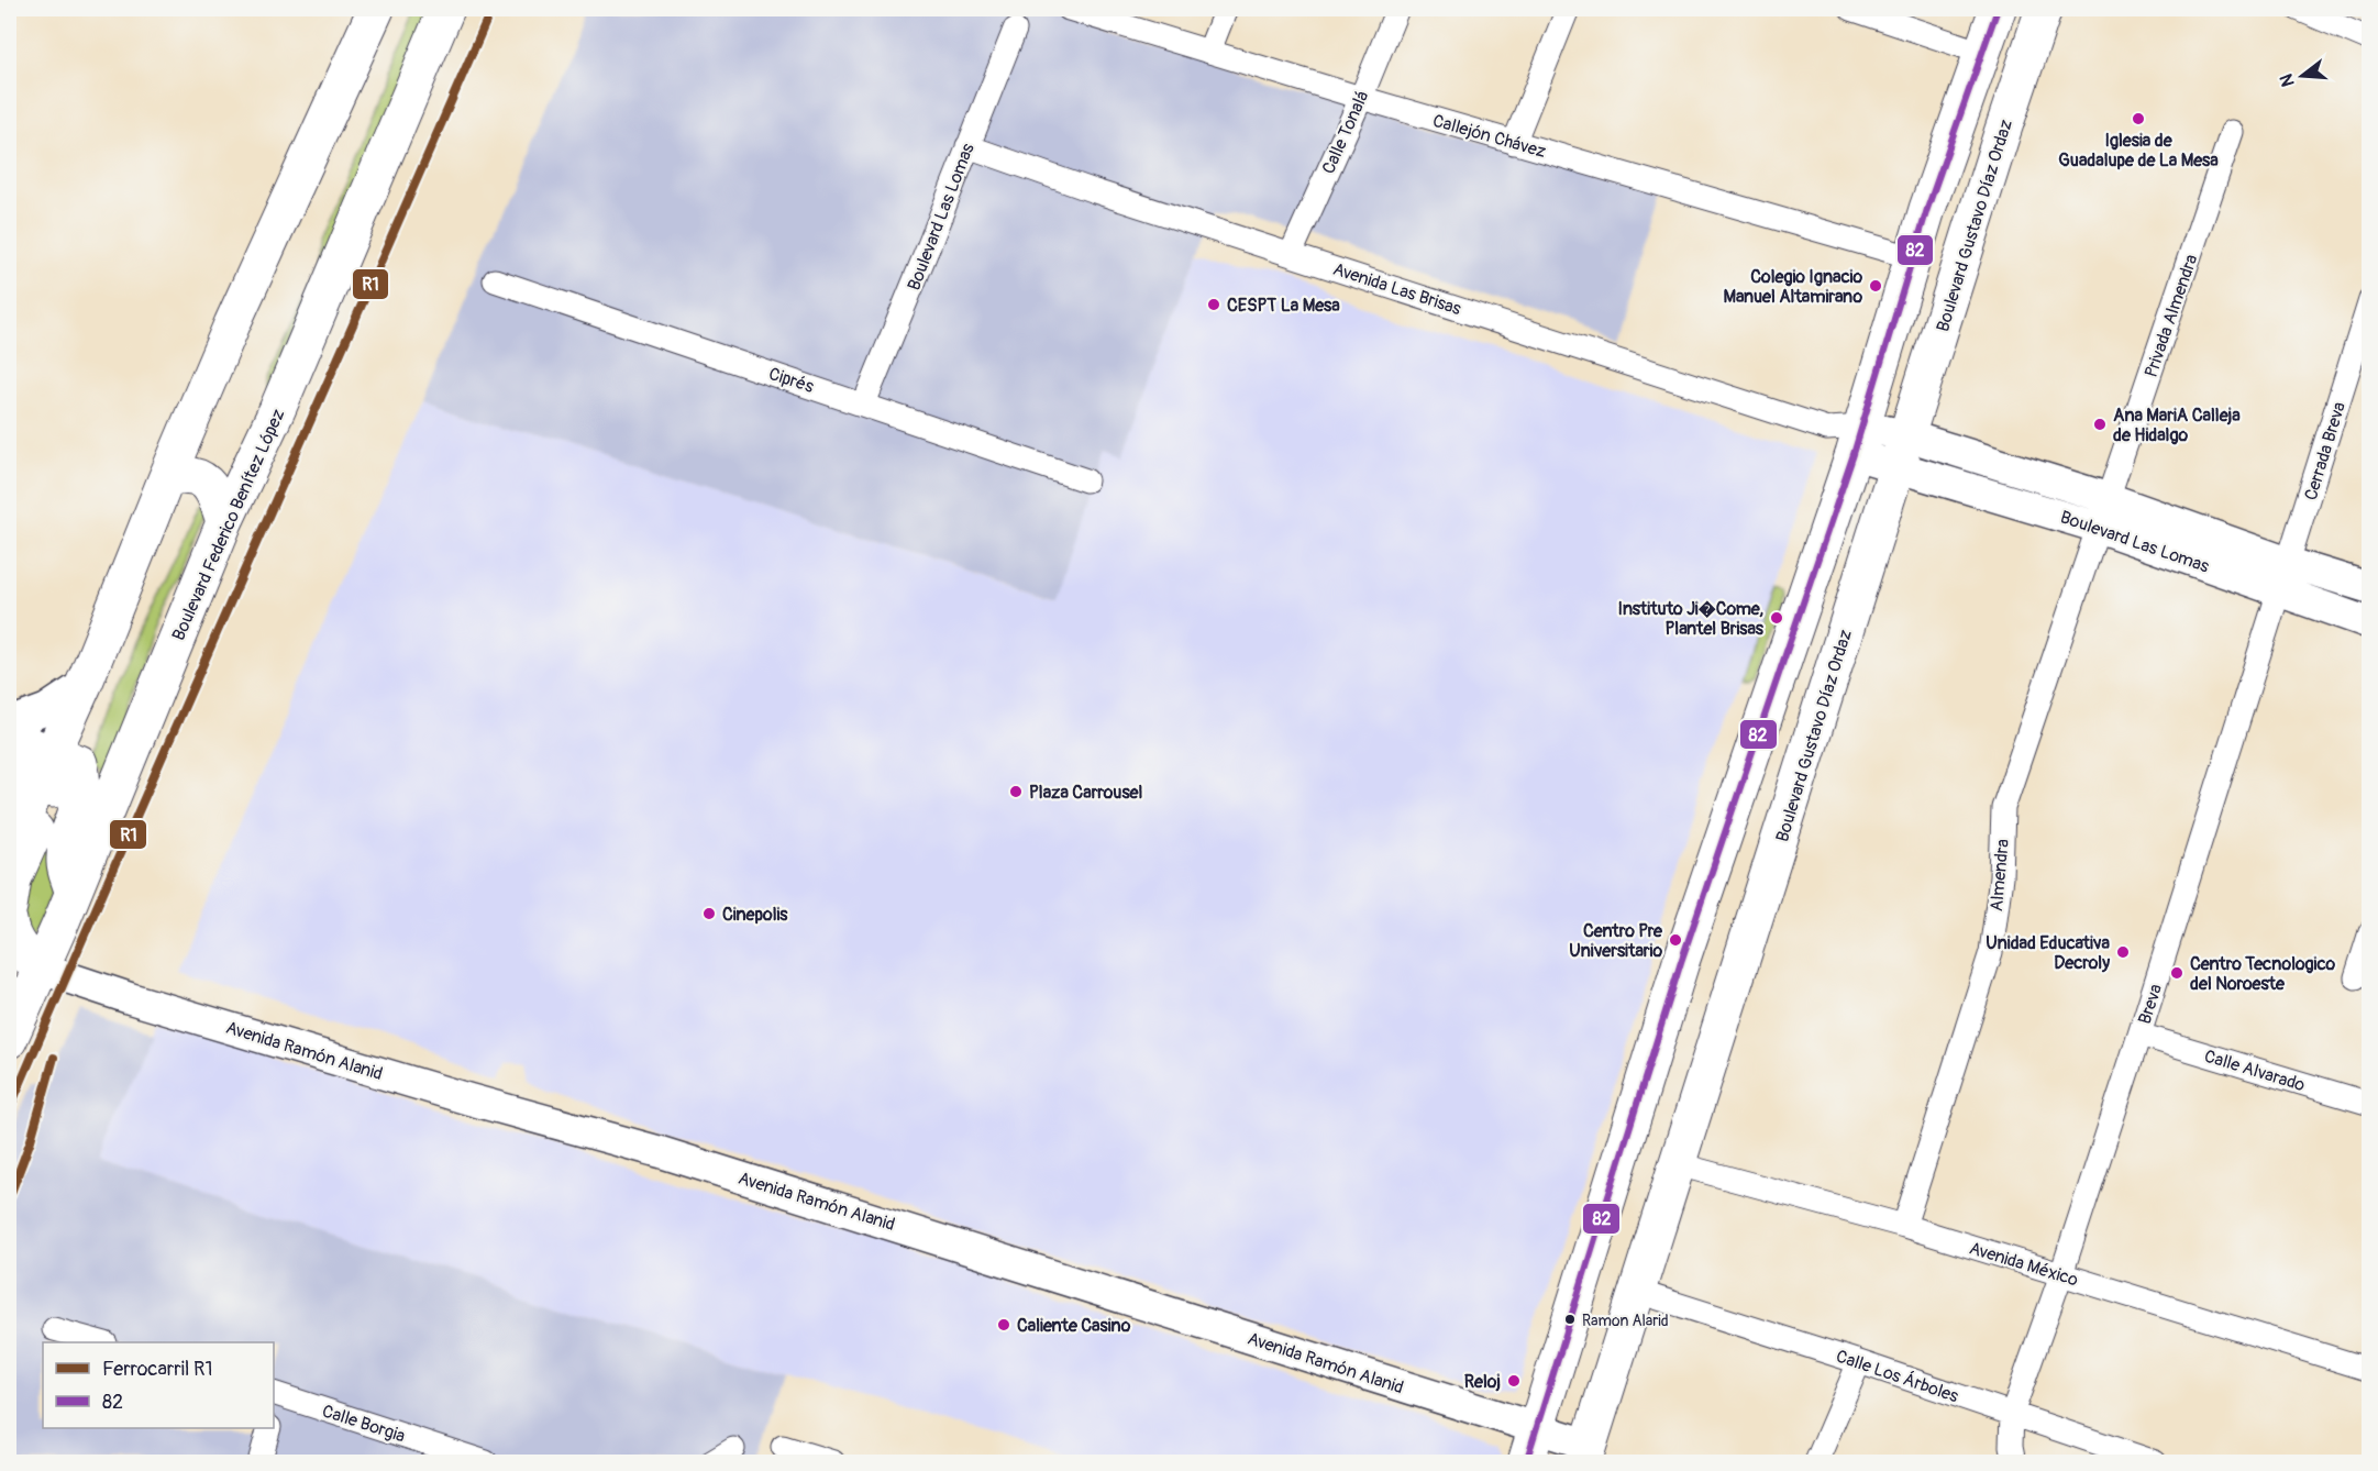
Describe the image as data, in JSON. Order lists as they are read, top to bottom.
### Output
{
  "streets": {
    "main road": ["Boulevard Gustavo Díaz Ordaz", "Boulevard Federico Benítez López"],
    "street": [
      "Calle Tonalá",
      "Callejón Chávez",
      "Boulevard Las Lomas",
      "Avenida Las Brisas",
      "Privada Almendra",
      "Ciprés",
      "Cerrada Breva",
      "Almendra",
      "Breva",
      "Avenida Ramón Alanid",
      "Calle Alvarado",
      "Avenida México",
      "Calle Los Árboles",
      "Calle Borgia"
    ]
  },
  "crossings": [
    ["Calle Tonalá", "Callejón Chávez"],
    ["Calle Tonalá", "Avenida Las Brisas"],
    ["Boulevard Las Lomas", "Boulevard Gustavo Díaz Ordaz"],
    ["Boulevard Las Lomas", "Avenida Las Brisas"],
    ["Boulevard Las Lomas", "Privada Almendra"],
    ["Boulevard Las Lomas", "Ciprés"],
    ["Boulevard Las Lomas", "Cerrada Breva"],
    ["Boulevard Las Lomas", "Almendra"],
    ["Boulevard Las Lomas", "Breva"],
    ["Boulevard Gustavo Díaz Ordaz", "Avenida Ramón Alanid"],
    ["Boulevard Gustavo Díaz Ordaz", "Avenida México"],
    ["Boulevard Gustavo Díaz Ordaz", "Calle Los Árboles"],
    ["Privada Almendra", "Almendra"],
    ["Cerrada Breva", "Breva"],
    ["Boulevard Federico Benítez López", "Avenida Ramón Alanid"],
    ["Almendra", "Avenida México"],
    ["Breva", "Calle Alvarado"],
    ["Breva", "Avenida México"],
    ["Breva", "Calle Los Árboles"]
  ],
  "places": [
    "Iglesia de Guadalupe de La Mesa",
    "Colegio Ignacio Manuel Altamirano",
    "CESPT La Mesa",
    "Ana MariA Calleja de Hidalgo",
    "Instituto Ji�Come, Plantel Brisas",
    "Plaza Carrousel",
    "Cinepolis",
    "Centro Pre Universitario",
    "Unidad Educativa Decroly",
    "Centro Tecnologico del Noroeste",
    "Ramon Alarid",
    "Caliente Casino",
    "Reloj"
  ],
  "lines": ["rail line R1", "transit line 82"],
  "legend": ["Ferrocarril R1", "82"],
  "north": "left"
}
